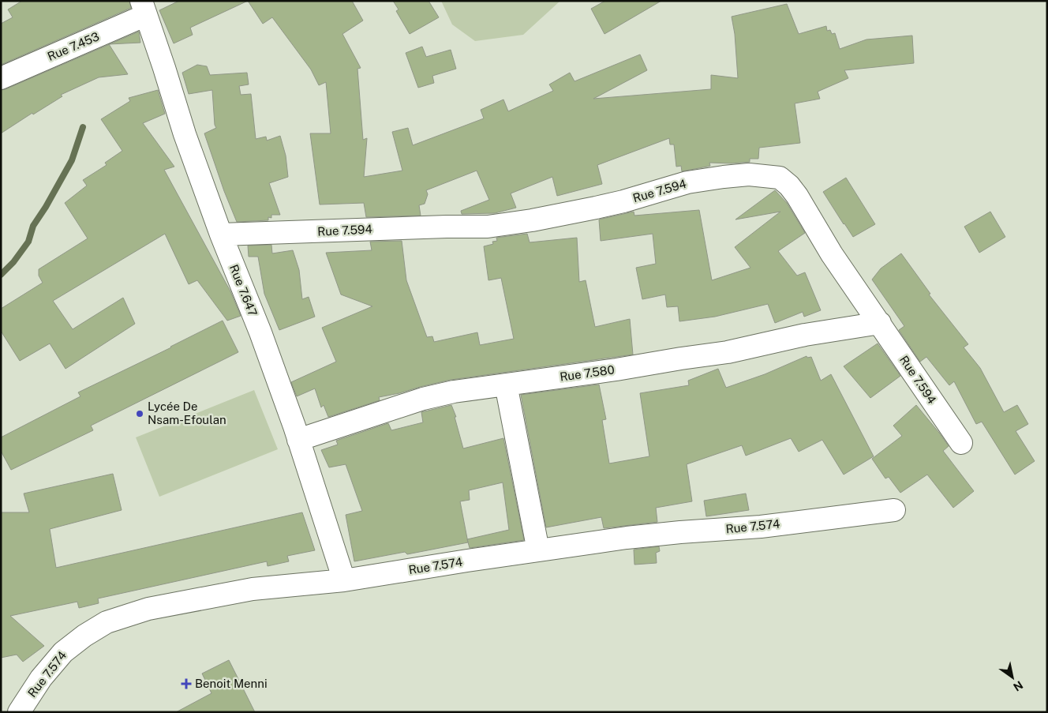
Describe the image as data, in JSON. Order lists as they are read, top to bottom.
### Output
{
  "streets": {
    "street": [
      "Rue 7.453",
      "Rue 7.594",
      "Rue 7.647",
      "Rue 7.580",
      "Rue 7.574"
    ]
  },
  "crossings": [
    ["Rue 7.453", "Rue 7.647"],
    ["Rue 7.594", "Rue 7.647"],
    ["Rue 7.594", "Rue 7.580"],
    ["Rue 7.647", "Rue 7.580"],
    ["Rue 7.647", "Rue 7.574"]
  ],
  "places": {
    "other": ["Lycée De Nsam-Efoulan"],
    "health": ["Benoit Menni"]
  },
  "north": "bottom right"
}
